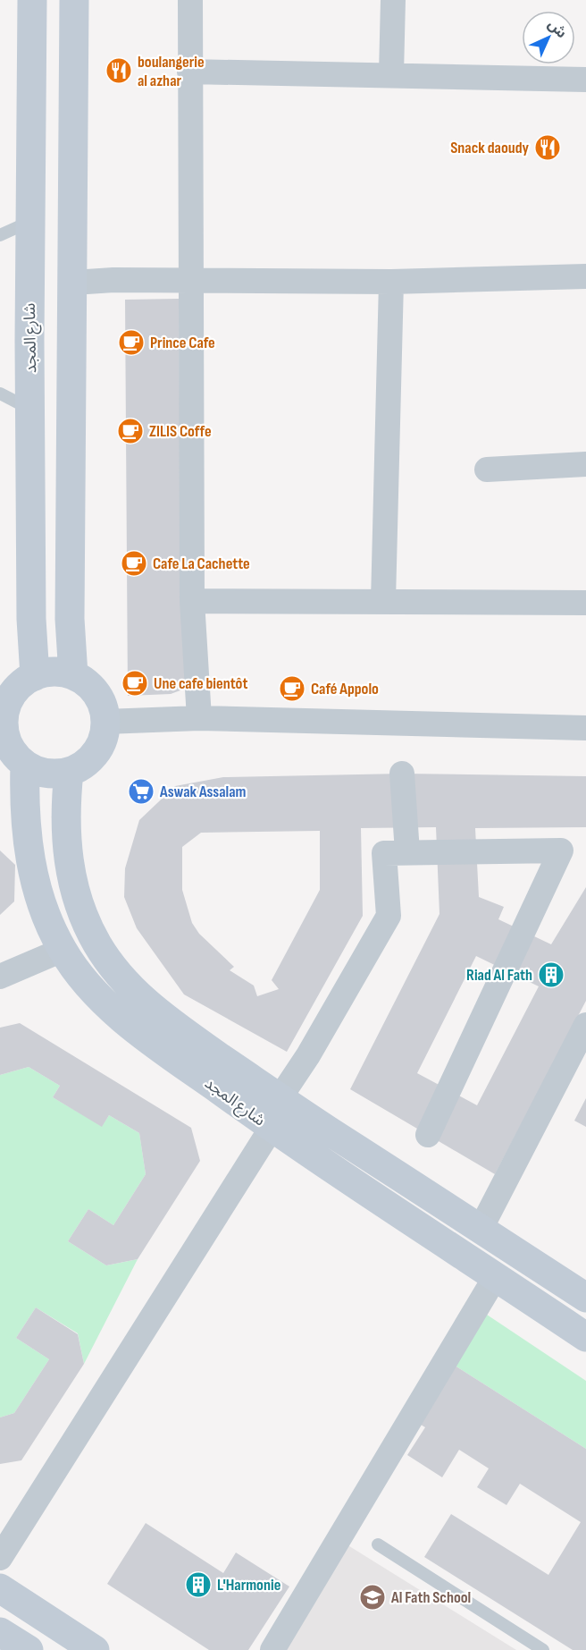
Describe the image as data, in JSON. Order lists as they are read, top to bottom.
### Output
{
  "streets": {
    "main road": ["شارع المجد"]
  },
  "places": {
    "restaurant": ["boulangerie al azhar", "Snack daoudy"],
    "cafe": [
      "Prince Cafe",
      "ZILIS Coffe",
      "Cafe La Cachette",
      "Une cafe bientôt",
      "Café Appolo"
    ],
    "supermarket": ["Aswak Assalam"],
    "building": ["Riad Al Fath", "L'Harmonie"],
    "school or university": ["Al Fath School"]
  },
  "north": "top right"
}
